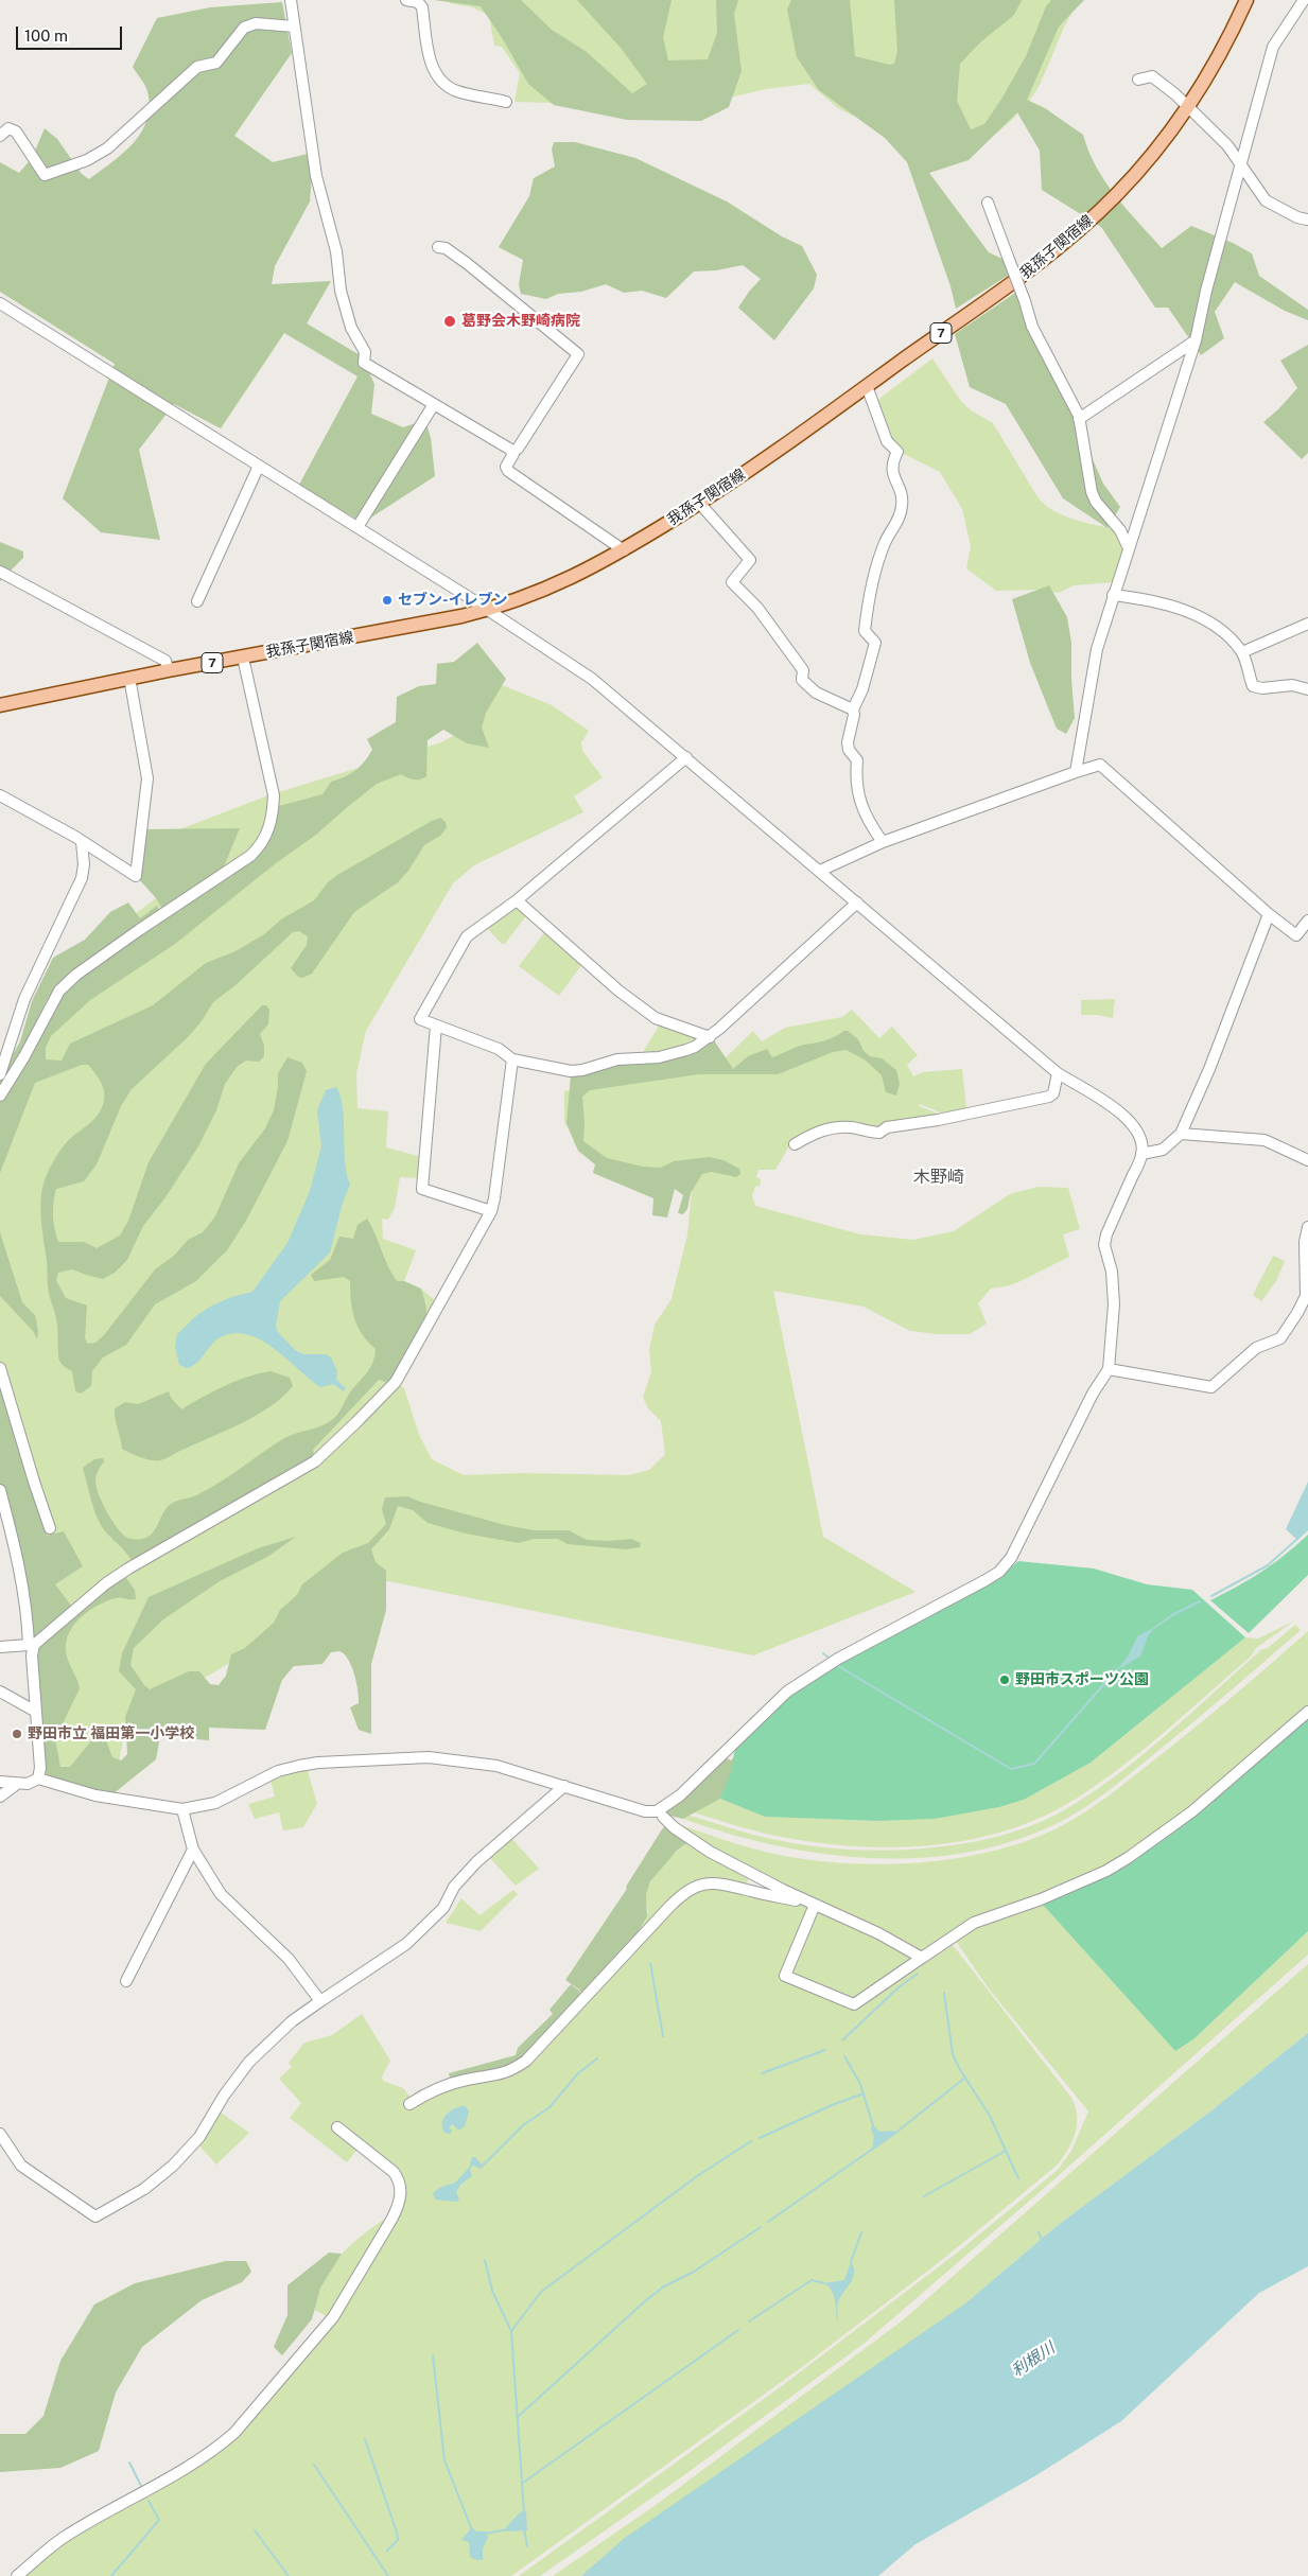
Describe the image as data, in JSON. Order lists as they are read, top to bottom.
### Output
{
  "streets": {
    "main road": ["我孫子関宿線", "7"]
  },
  "districts": ["木野崎"],
  "water": ["利根川"],
  "places": [
    "葛野会木野崎病院",
    "セブン-イレブン",
    "野田市スポーツ公園",
    "野田市立 福田第一小学校"
  ],
  "scale_bar": "100 m"
}
